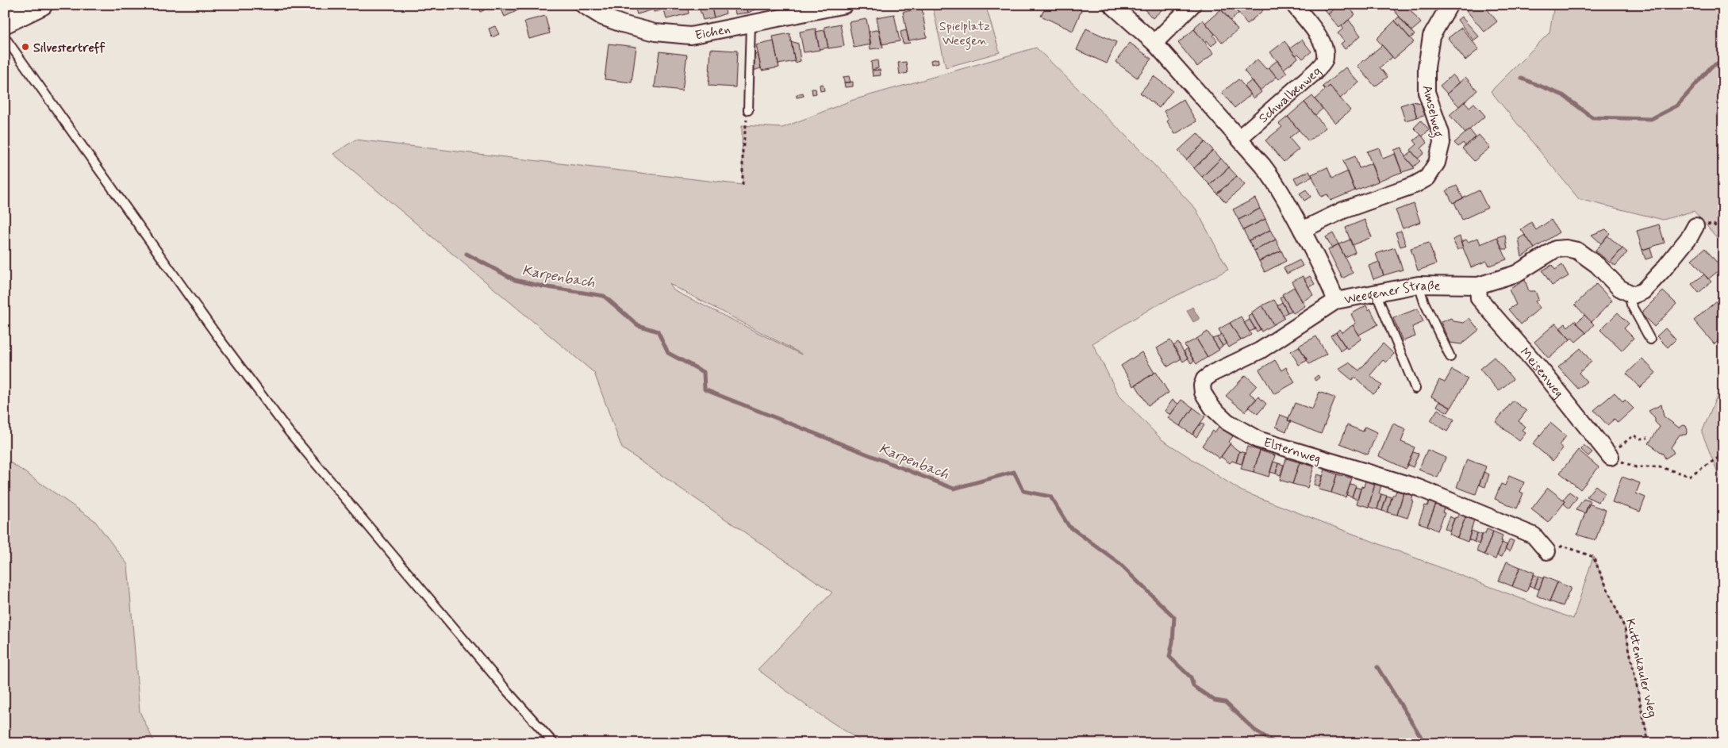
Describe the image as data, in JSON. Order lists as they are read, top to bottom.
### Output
{
  "streets": {
    "street": [
      "Eichen",
      "Schwalbenweg",
      "Amselweg",
      "Weegener Straße",
      "Meisenweg",
      "Elsternweg"
    ],
    "path": ["Kuttenkauler Weg"]
  },
  "crossings": [
    ["Schwalbenweg", "Weegener Straße"],
    ["Amselweg", "Weegener Straße"],
    ["Weegener Straße", "Meisenweg"],
    ["Weegener Straße", "Elsternweg"],
    ["Elsternweg", "Kuttenkauler Weg"]
  ],
  "water": ["Karpenbach"],
  "parks": ["Spielplatz Weegen"],
  "places": ["Silvestertreff"]
}
